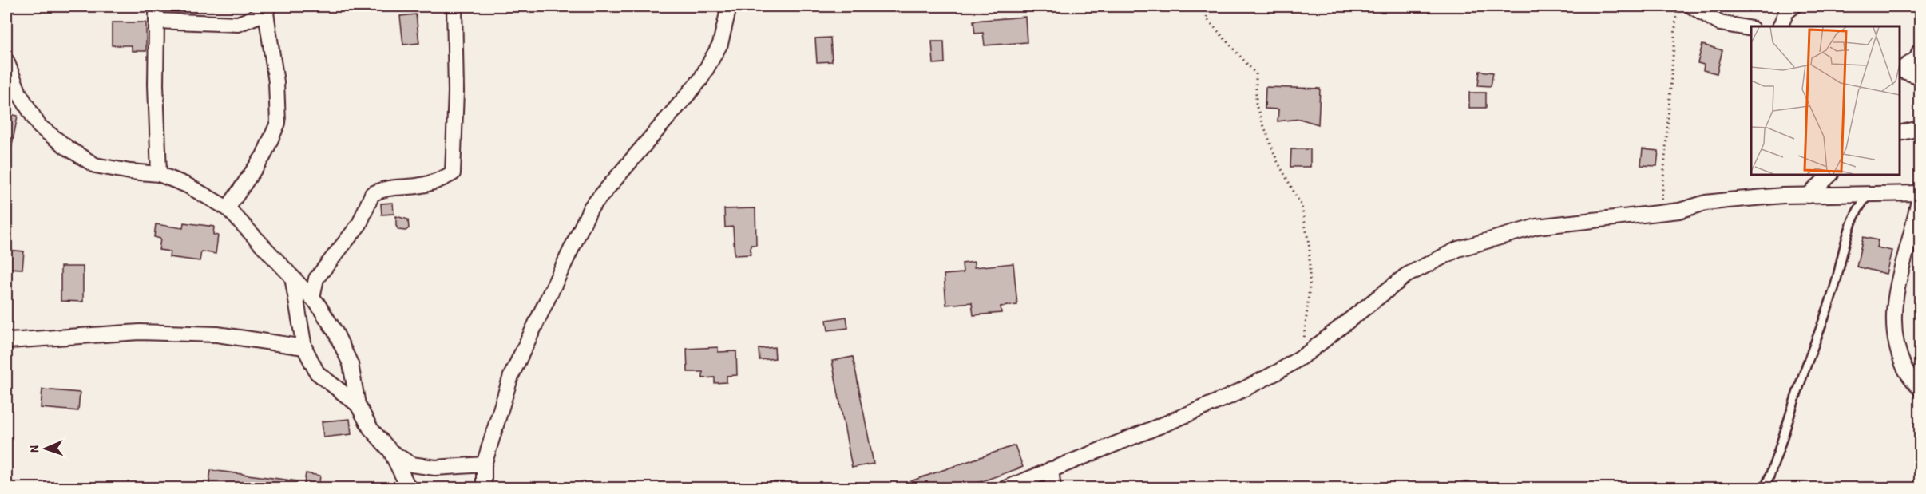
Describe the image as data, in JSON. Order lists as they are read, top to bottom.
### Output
{
  "north": "left"
}
